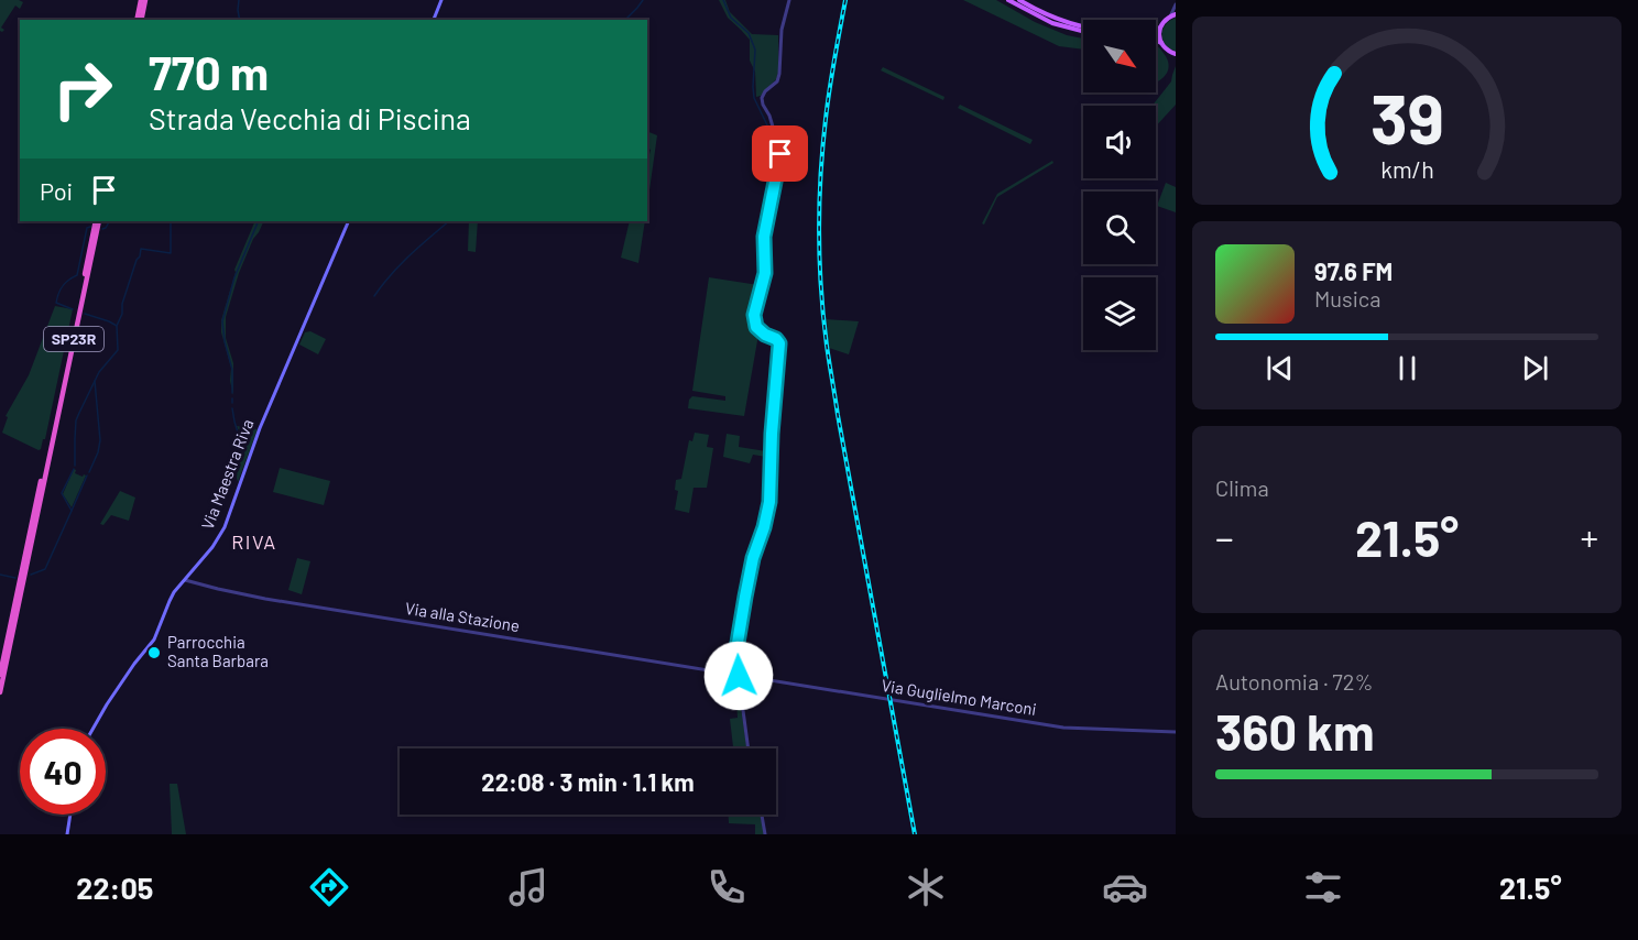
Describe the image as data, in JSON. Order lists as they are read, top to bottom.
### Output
{
  "streets": {
    "highway": ["SP23R"],
    "main road": ["Via Maestra Riva"],
    "street": ["Via alla Stazione", "Via Guglielmo Marconi"]
  },
  "crossings": [
    ["Via Maestra Riva", "Via alla Stazione"],
    ["Via alla Stazione", "Via Guglielmo Marconi"]
  ],
  "districts": ["RIVA"],
  "places": ["Parrocchia Santa Barbara"],
  "north": "bottom right",
  "page": {
    "turn": ["770 m", "Strada Vecchia di Piscina"],
    "then": "Poi",
    "song": ["97.6 FM", "Musica"],
    "tile": [
      "Clima",
      ["Autonomia · 72%", "360 km"]
    ],
    "heat": ["−", "21.5°", "+"],
    "limit": "40",
    "trip": "22:08 · 3 min · 1.1 km",
    "tabs": ["22:05", "21.5°"],
    "gauge": ["39", "km/h"]
  }
}
